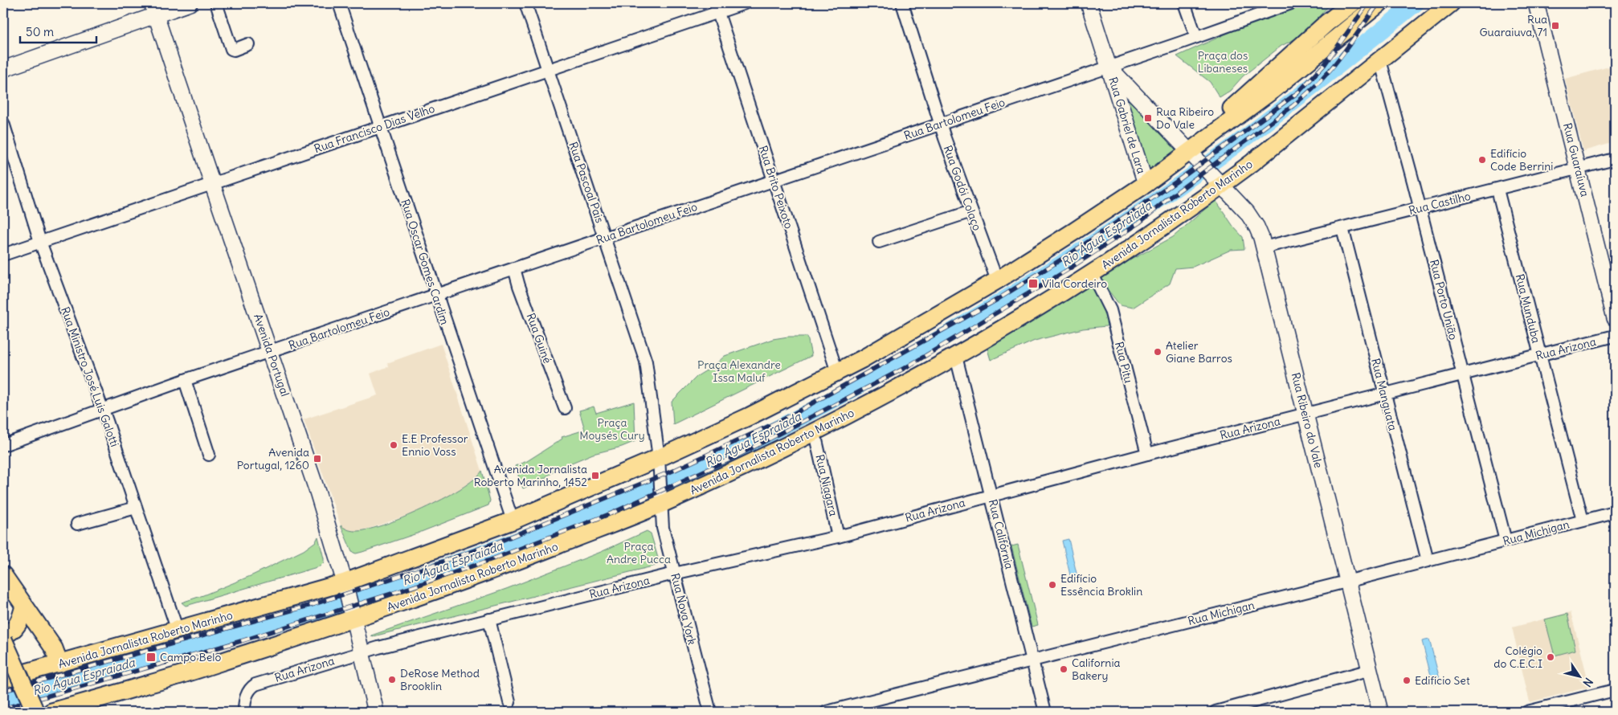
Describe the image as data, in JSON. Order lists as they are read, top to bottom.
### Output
{
  "streets": {
    "main road": ["Avenida Jornalista Roberto Marinho"],
    "street": [
      "Rua Bartolomeu Feio",
      "Rua Gabriel de Lara",
      "Rua Francisco Dias Velho",
      "Rua Guaraíuva",
      "Rua Pascoal Pais",
      "Rua Brito Peixoto",
      "Rua Godói Colaço",
      "Rua Castilho",
      "Rua Oscar Gomes Cardim",
      "Rua Porto União",
      "Rua Munduba",
      "Rua Guiné",
      "Rua Arizona",
      "Avenida Portugal",
      "Rua Pitu",
      "Rua Ministro José Luis Galotti",
      "Rua Manguata",
      "Rua Ribeiro do Vale",
      "Rua Niagara",
      "Rua Michigan",
      "Rua Califórnia",
      "Rua Nova York"
    ]
  },
  "crossings": [
    ["Rua Bartolomeu Feio", "Rua Gabriel de Lara"],
    ["Rua Bartolomeu Feio", "Rua Pascoal Pais"],
    ["Rua Bartolomeu Feio", "Rua Brito Peixoto"],
    ["Rua Bartolomeu Feio", "Rua Godói Colaço"],
    ["Rua Bartolomeu Feio", "Rua Oscar Gomes Cardim"],
    ["Rua Bartolomeu Feio", "Rua Guiné"],
    ["Rua Bartolomeu Feio", "Avenida Portugal"],
    ["Rua Bartolomeu Feio", "Rua Ministro José Luis Galotti"],
    ["Rua Gabriel de Lara", "Avenida Jornalista Roberto Marinho"],
    ["Rua Gabriel de Lara", "Rua Ribeiro do Vale"],
    ["Rua Francisco Dias Velho", "Rua Pascoal Pais"],
    ["Rua Francisco Dias Velho", "Rua Brito Peixoto"],
    ["Rua Francisco Dias Velho", "Rua Oscar Gomes Cardim"],
    ["Rua Francisco Dias Velho", "Avenida Portugal"],
    ["Rua Francisco Dias Velho", "Rua Ministro José Luis Galotti"],
    ["Rua Guaraíuva", "Rua Castilho"],
    ["Rua Pascoal Pais", "Avenida Jornalista Roberto Marinho"],
    ["Rua Pascoal Pais", "Rua Nova York"],
    ["Rua Brito Peixoto", "Avenida Jornalista Roberto Marinho"],
    ["Rua Godói Colaço", "Avenida Jornalista Roberto Marinho"],
    ["Rua Castilho", "Rua Porto União"],
    ["Rua Castilho", "Rua Munduba"],
    ["Rua Castilho", "Rua Manguata"],
    ["Rua Castilho", "Rua Ribeiro do Vale"],
    ["Avenida Jornalista Roberto Marinho", "Rua Oscar Gomes Cardim"],
    ["Avenida Jornalista Roberto Marinho", "Rua Porto União"],
    ["Avenida Jornalista Roberto Marinho", "Avenida Portugal"],
    ["Avenida Jornalista Roberto Marinho", "Rua Pitu"],
    ["Avenida Jornalista Roberto Marinho", "Rua Ministro José Luis Galotti"],
    ["Avenida Jornalista Roberto Marinho", "Rua Ribeiro do Vale"],
    ["Avenida Jornalista Roberto Marinho", "Rua Niagara"],
    ["Avenida Jornalista Roberto Marinho", "Rua Califórnia"],
    ["Avenida Jornalista Roberto Marinho", "Rua Nova York"],
    ["Rua Porto União", "Rua Arizona"],
    ["Rua Porto União", "Rua Michigan"],
    ["Rua Munduba", "Rua Arizona"],
    ["Rua Munduba", "Rua Michigan"],
    ["Rua Arizona", "Avenida Portugal"],
    ["Rua Arizona", "Rua Pitu"],
    ["Rua Arizona", "Rua Manguata"],
    ["Rua Arizona", "Rua Ribeiro do Vale"],
    ["Rua Arizona", "Rua Niagara"],
    ["Rua Arizona", "Rua Califórnia"],
    ["Rua Arizona", "Rua Nova York"],
    ["Rua Manguata", "Rua Michigan"],
    ["Rua Ribeiro do Vale", "Rua Michigan"],
    ["Rua Michigan", "Rua Califórnia"]
  ],
  "water": ["Rio Água Espraiada"],
  "parks": [
    "Praça dos Libaneses",
    "Praça Alexandre Issa Maluf",
    "Praça Moysés Cury",
    "Praça Andre Pucca"
  ],
  "places": {
    "transit": [
      "Rua Guaraiuva, 71",
      "Rua Ribeiro Do Vale",
      "Vila Cordeiro",
      "Avenida Portugal, 1260",
      "Avenida Jornalista Roberto Marinho, 1452",
      "Campo Belo"
    ],
    "other": [
      "Edifício Code Berrini",
      "Atelier Giane Barros",
      "E.E Professor Ennio Voss",
      "Edifício Essência Broklin",
      "Colégio do C.E.C.I",
      "California Bakery",
      "DeRose Method Brooklin",
      "Edifício Set"
    ]
  },
  "scale_bar": "50 m",
  "north": "bottom right"
}
